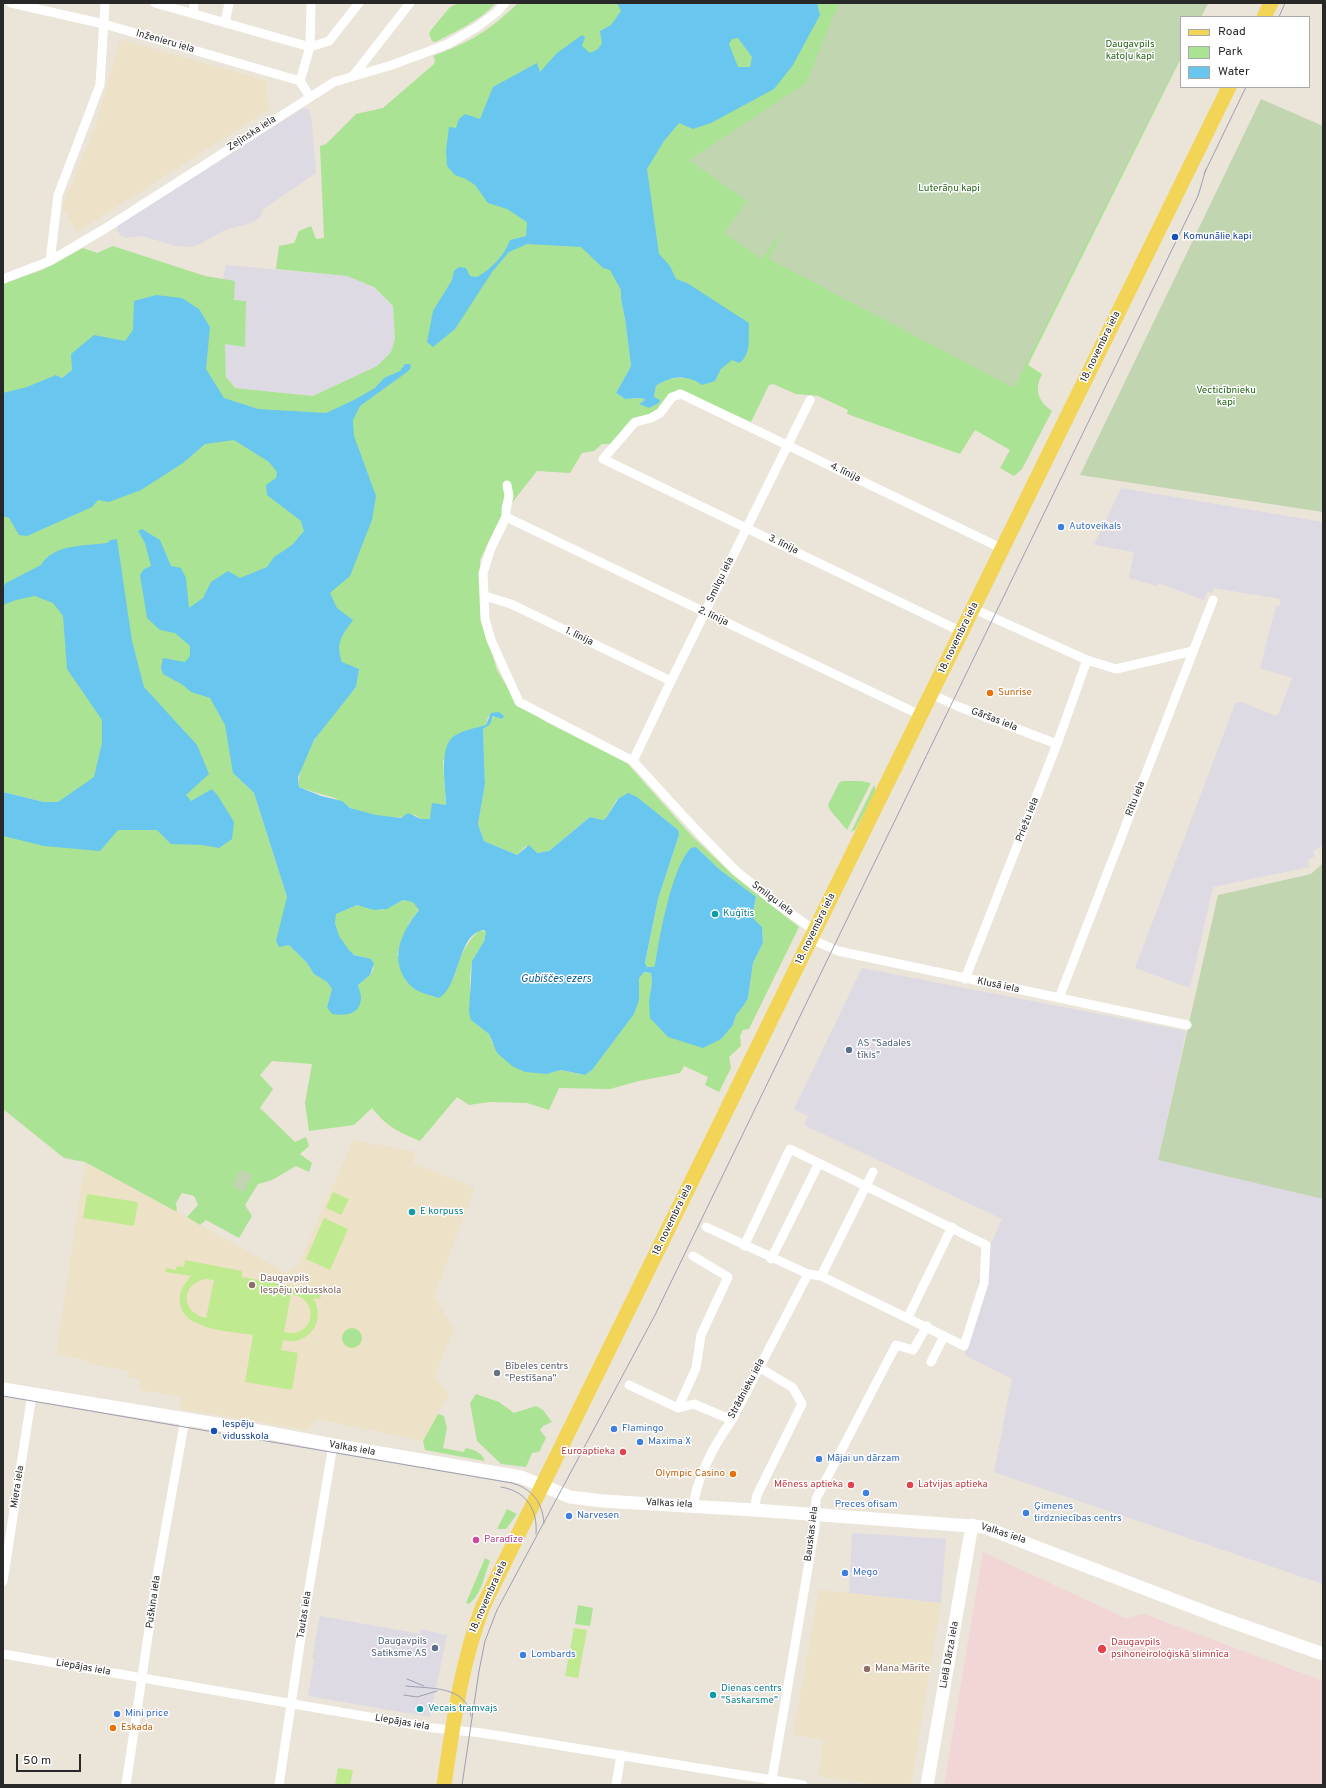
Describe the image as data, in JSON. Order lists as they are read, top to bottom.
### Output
{
  "streets": {
    "main road": ["18. novembra iela"],
    "street": [
      "Inženieru iela",
      "Zeļinska iela",
      "4. līnija",
      "3. līnija",
      "Smilgu iela",
      "2. līnija",
      "1. līnija",
      "Gāršas iela",
      "Rītu iela",
      "Priežu iela",
      "Klusā iela",
      "Strādnieku iela",
      "Valkas iela",
      "Miera iela",
      "Bauskas iela",
      "Puškina iela",
      "Tautas iela",
      "Lielā Dārza iela",
      "Liepājas iela"
    ]
  },
  "crossings": [
    ["18. novembra iela", "4. līnija"],
    ["18. novembra iela", "3. līnija"],
    ["18. novembra iela", "Smilgu iela"],
    ["18. novembra iela", "2. līnija"],
    ["18. novembra iela", "Gāršas iela"],
    ["18. novembra iela", "Klusā iela"],
    ["18. novembra iela", "Valkas iela"],
    ["18. novembra iela", "Liepājas iela"],
    ["4. līnija", "3. līnija"],
    ["4. līnija", "Smilgu iela"],
    ["3. līnija", "Smilgu iela"],
    ["Smilgu iela", "2. līnija"],
    ["Smilgu iela", "1. līnija"],
    ["Smilgu iela", "Klusā iela"],
    ["Gāršas iela", "Priežu iela"],
    ["Rītu iela", "Klusā iela"],
    ["Priežu iela", "Klusā iela"],
    ["Strādnieku iela", "Valkas iela"],
    ["Valkas iela", "Miera iela"],
    ["Valkas iela", "Bauskas iela"],
    ["Valkas iela", "Puškina iela"],
    ["Valkas iela", "Tautas iela"],
    ["Valkas iela", "Lielā Dārza iela"],
    ["Bauskas iela", "Liepājas iela"],
    ["Puškina iela", "Liepājas iela"],
    ["Tautas iela", "Liepājas iela"]
  ],
  "water": ["Gubiščes ezers"],
  "parks": ["Daugavpils katoļu kapi", "Luterāņu kapi", "Vecticībnieku kapi"],
  "places": [
    "Komunālie kapi",
    "Autoveikals",
    "Sunrise",
    "Kuģītis",
    "AS \"Sadales tīkls\"",
    "E korpuss",
    "Daugavpils Iespēju vidusskola",
    "Bībeles centrs \"Pestīšana\"",
    "Flamingo",
    "Iespēju vidusskola",
    "Maxima X",
    "Euroaptieka",
    "Mājai un dārzam",
    "Olympic Casino",
    "Mēness aptieka",
    "Latvijas aptieka",
    "Preces ofisam",
    "Ģimenes tirdzniecības centrs",
    "Narvesen",
    "Paradīze",
    "Mego",
    "Daugavpils Satiksme AS",
    "Daugavpils psihoneiroloģiskā slimnīca",
    "Lombards",
    "Mana Mārīte",
    "Dienas centrs \"Saskarsme\"",
    "Vecais tramvajs",
    "Mini price",
    "Eskada"
  ],
  "legend": ["Road", "Park", "Water"],
  "scale_bar": "50 m"
}
